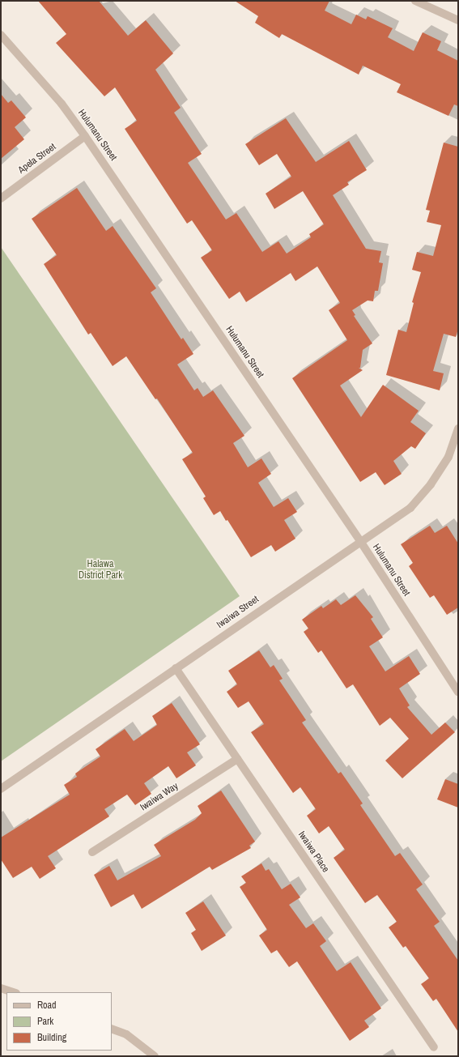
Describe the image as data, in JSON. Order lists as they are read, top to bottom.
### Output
{
  "streets": {
    "street": [
      "Hulumanu Street",
      "Apela Street",
      "Iwaiwa Street",
      "Iwaiwa Way",
      "Iwaiwa Place"
    ]
  },
  "crossings": [
    ["Hulumanu Street", "Apela Street"],
    ["Hulumanu Street", "Iwaiwa Street"],
    ["Iwaiwa Street", "Iwaiwa Place"],
    ["Iwaiwa Way", "Iwaiwa Place"]
  ],
  "parks": ["Halawa District Park"],
  "legend": ["Road", "Park", "Building"]
}
